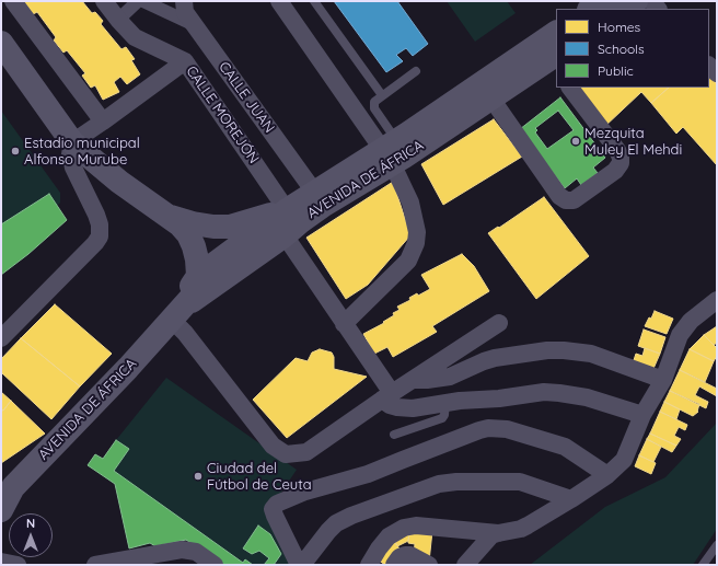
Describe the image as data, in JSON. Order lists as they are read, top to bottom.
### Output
{
  "streets": {
    "main road": ["AVENIDA DE ÁFRICA"],
    "street": ["CALLE JUAN", "CALLE MOREJÓN"]
  },
  "crossings": [
    ["CALLE JUAN", "AVENIDA DE ÁFRICA"],
    ["CALLE MOREJÓN", "AVENIDA DE ÁFRICA"]
  ],
  "places": ["Mezquita Muley El Mehdi", "Estadio municipal Alfonso Murube", "Ciudad del Fútbol de Ceuta"],
  "legend": ["Homes", "Schools", "Public"],
  "north": "top"
}
